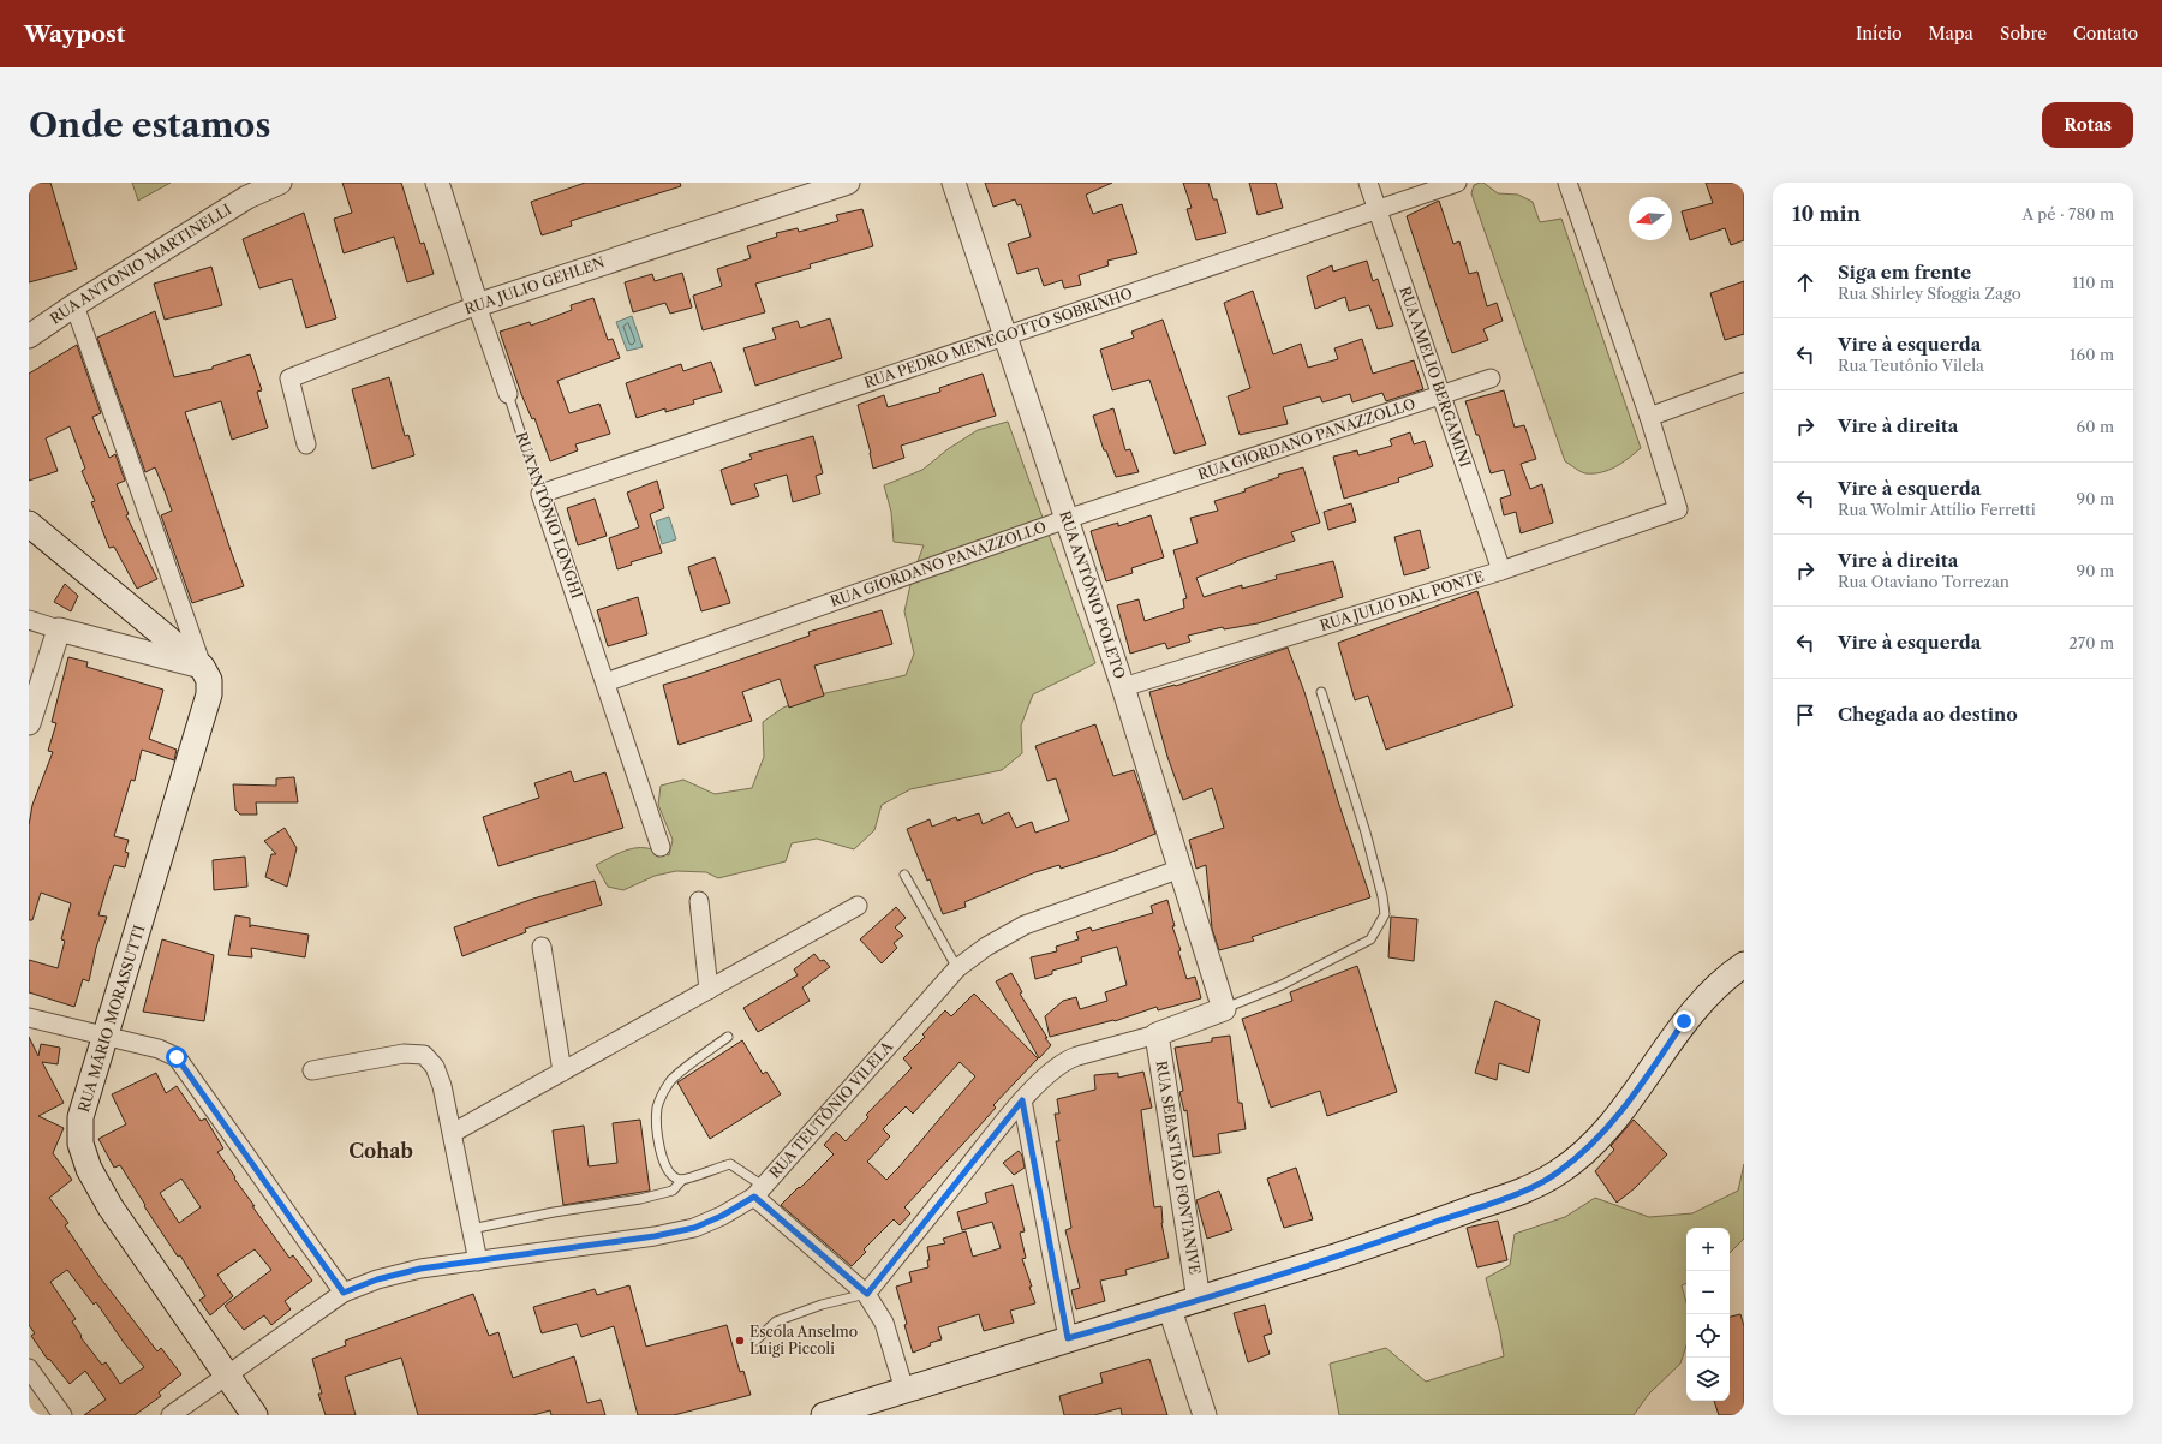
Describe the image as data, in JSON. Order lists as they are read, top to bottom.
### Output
{
  "streets": {
    "main road": ["RUA MÁRIO MORASSUTTI"],
    "street": [
      "RUA ANTONIO MARTINELLI",
      "RUA JULIO GEHLEN",
      "RUA PEDRO MENEGOTTO SOBRINHO",
      "RUA AMELIO BERGAMINI",
      "RUA GIORDANO PANAZZOLLO",
      "RUA ANTÔNIO LONGHI",
      "RUA ANTÔNIO POLETO",
      "RUA JULIO DAL PONTE",
      "RUA TEUTÔNIO VILELA",
      "RUA SEBASTIÃO FONTANIVE"
    ]
  },
  "crossings": [
    ["RUA JULIO GEHLEN", "RUA ANTÔNIO LONGHI"],
    ["RUA PEDRO MENEGOTTO SOBRINHO", "RUA AMELIO BERGAMINI"],
    ["RUA PEDRO MENEGOTTO SOBRINHO", "RUA ANTÔNIO LONGHI"],
    ["RUA PEDRO MENEGOTTO SOBRINHO", "RUA ANTÔNIO POLETO"],
    ["RUA AMELIO BERGAMINI", "RUA GIORDANO PANAZZOLLO"],
    ["RUA AMELIO BERGAMINI", "RUA JULIO DAL PONTE"],
    ["RUA GIORDANO PANAZZOLLO", "RUA ANTÔNIO LONGHI"],
    ["RUA GIORDANO PANAZZOLLO", "RUA ANTÔNIO POLETO"],
    ["RUA ANTÔNIO POLETO", "RUA JULIO DAL PONTE"],
    ["RUA ANTÔNIO POLETO", "RUA TEUTÔNIO VILELA"],
    ["RUA MÁRIO MORASSUTTI", "RUA TEUTÔNIO VILELA"]
  ],
  "districts": ["Cohab"],
  "places": ["Escola Anselmo Luigi Piccoli"],
  "north": "left",
  "page": {
    "header": "Waypost",
    "nav": [
      "Início",
      "Mapa",
      "Sobre",
      "Contato"
    ],
    "buttons": "Rotas",
    "title": "Onde estamos",
    "heading": ["10 min", "A pé · 780 m"],
    "list": [
      ["Siga em frente", "Rua Shirley Sfoggia Zago", "110 m"],
      ["Vire à esquerda", "Rua Teutônio Vilela", "160 m"],
      ["Vire à direita", "60 m"],
      ["Vire à esquerda", "Rua Wolmir Attílio Ferretti", "90 m"],
      ["Vire à direita", "Rua Otaviano Torrezan", "90 m"],
      ["Vire à esquerda", "270 m"],
      "Chegada ao destino"
    ],
    "map_buttons": ["+", "−"]
  }
}
